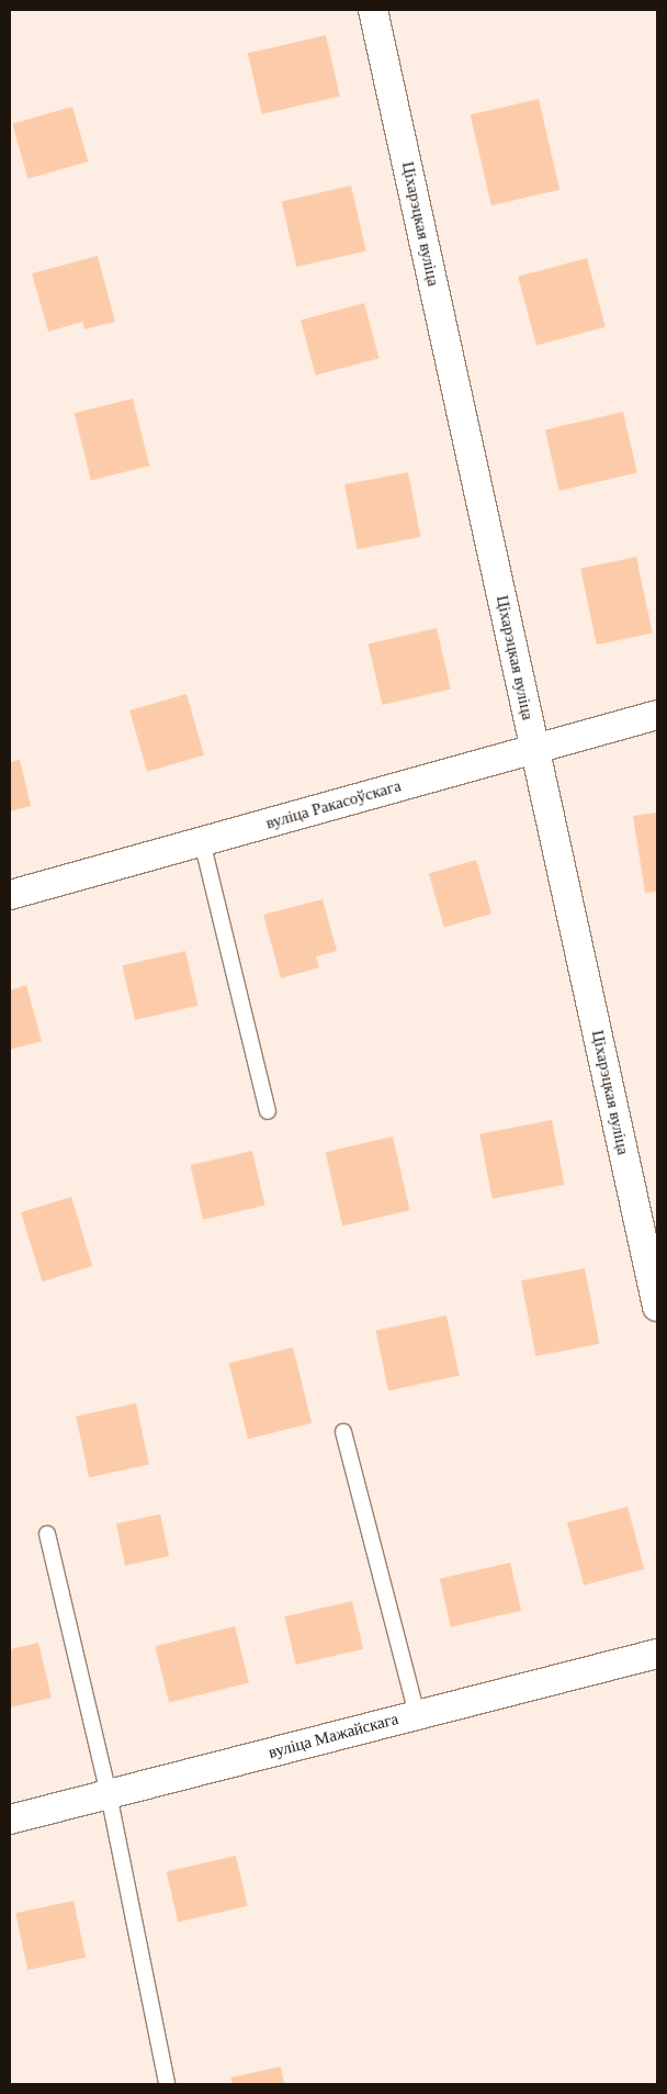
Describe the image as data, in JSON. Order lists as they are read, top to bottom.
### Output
{
  "streets": {
    "street": ["Ціхарэцкая вуліца", "вуліца Ракасоўскага", "вуліца Мажайскага"]
  },
  "crossings": [
    ["Ціхарэцкая вуліца", "вуліца Ракасоўскага"]
  ]
}
